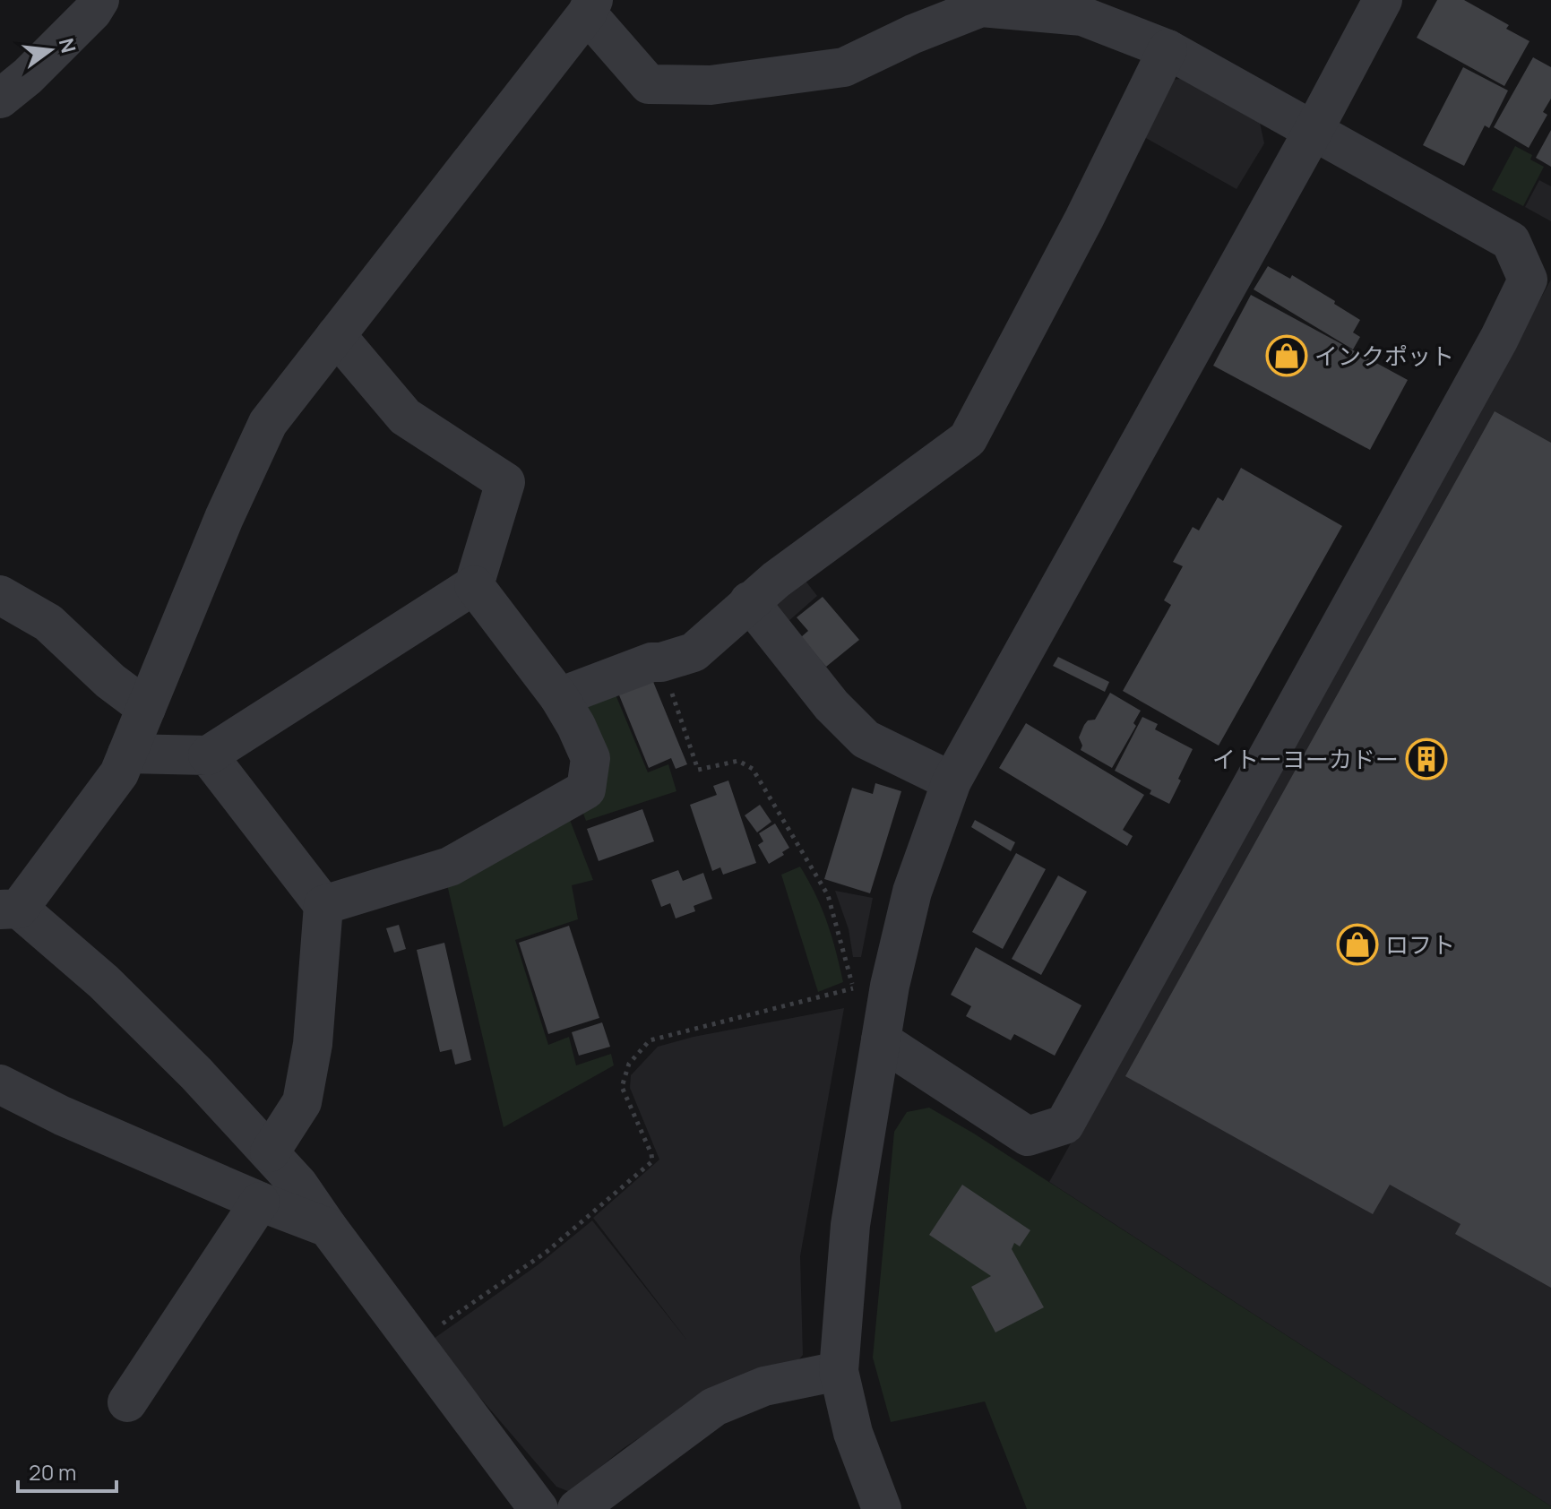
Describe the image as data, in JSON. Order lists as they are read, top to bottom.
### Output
{
  "places": {
    "shop": ["インクポット", "ロフト"],
    "building": ["イトーヨーカドー"]
  },
  "scale_bar": "20 m",
  "north": "right"
}
